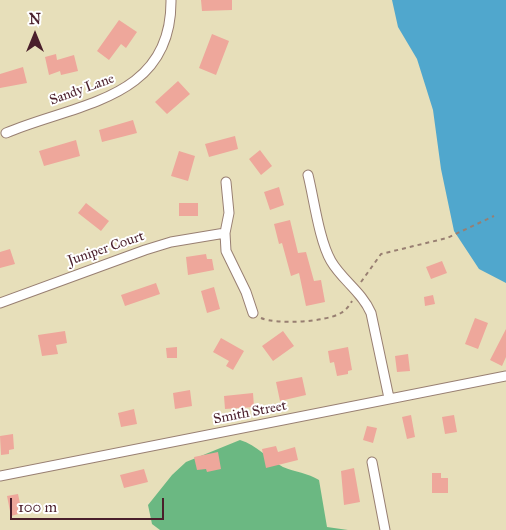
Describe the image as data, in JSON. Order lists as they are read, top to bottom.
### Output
{
  "streets": {
    "street": ["Sandy Lane", "Juniper Court", "Smith Street"]
  },
  "scale_bar": "100 m",
  "north": "top"
}
